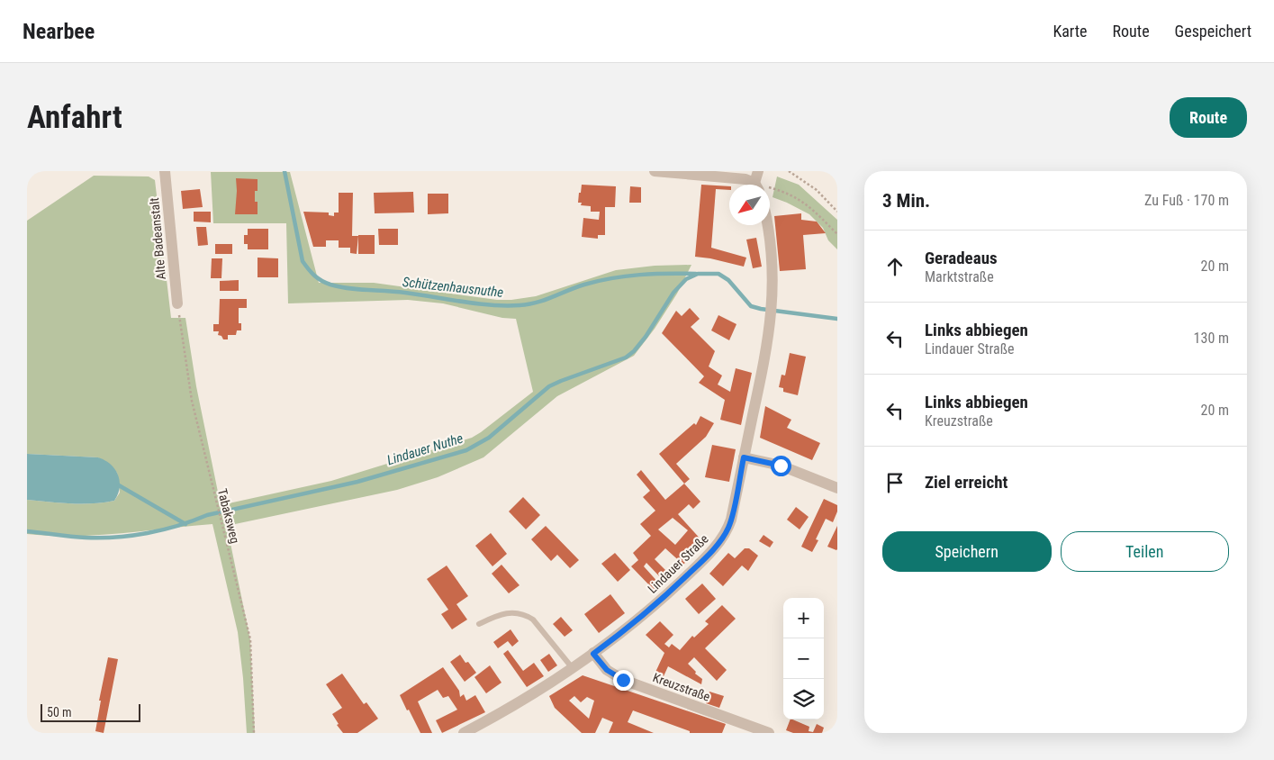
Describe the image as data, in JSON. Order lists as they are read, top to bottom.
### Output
{
  "streets": {
    "street": ["Alte Badeanstalt", "Lindauer Straße", "Kreuzstraße"],
    "path": ["Tabaksweg"]
  },
  "crossings": [
    ["Alte Badeanstalt", "Tabaksweg"],
    ["Lindauer Straße", "Kreuzstraße"]
  ],
  "water": ["Schützenhausnuthe", "Lindauer Nuthe"],
  "scale_bar": "50 m",
  "north": "bottom left",
  "page": {
    "header": "Nearbee",
    "nav": ["Karte", "Route", "Gespeichert"],
    "buttons": [
      "Route",
      ["Speichern", "Teilen"]
    ],
    "title": "Anfahrt",
    "heading": ["3 Min.", "Zu Fuß · 170 m"],
    "list": [
      ["Geradeaus", "Marktstraße", "20 m"],
      ["Links abbiegen", "Lindauer Straße", "130 m"],
      ["Links abbiegen", "Kreuzstraße", "20 m"],
      "Ziel erreicht"
    ],
    "map_buttons": ["+", "−"],
    "scale": "50 m"
  }
}
